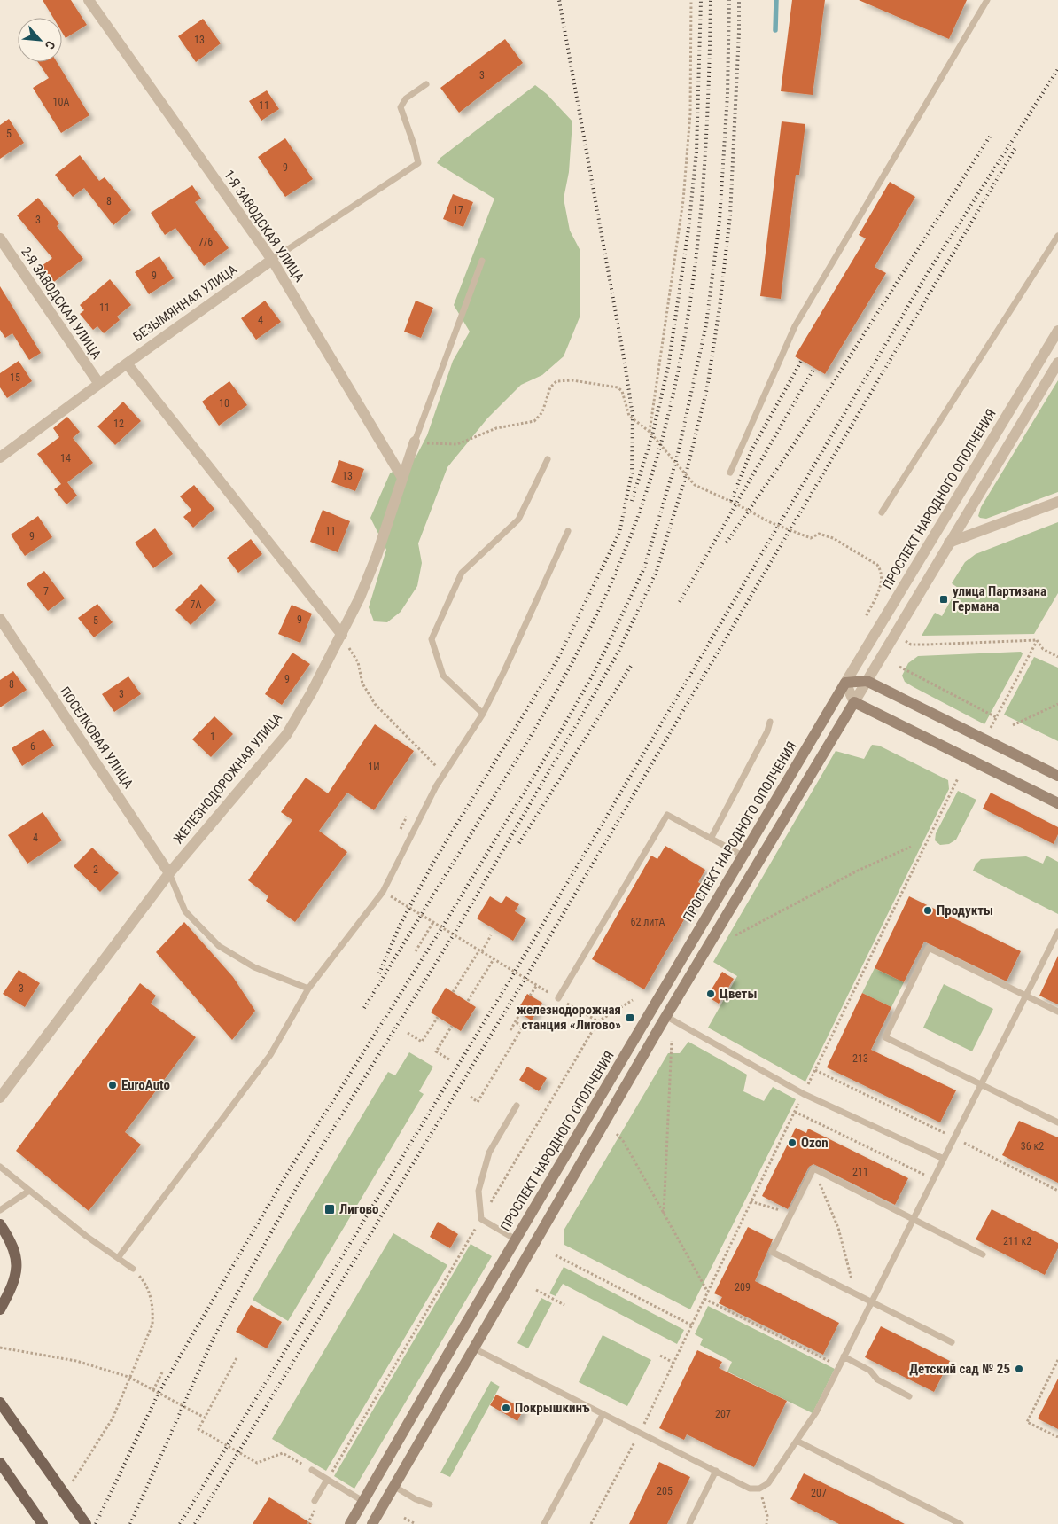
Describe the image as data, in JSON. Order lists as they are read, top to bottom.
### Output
{
  "streets": {
    "main road": ["ПРОСПЕКТ НАРОДНОГО ОПОЛЧЕНИЯ"],
    "street": [
      "1-Я ЗАВОДСКАЯ УЛИЦА",
      "2-Я ЗАВОДСКАЯ УЛИЦА",
      "БЕЗЫМЯННАЯ УЛИЦА",
      "ПОСЕЛКОВАЯ УЛИЦА",
      "ЖЕЛЕЗНОДОРОЖНАЯ УЛИЦА"
    ]
  },
  "crossings": [
    ["1-Я ЗАВОДСКАЯ УЛИЦА", "БЕЗЫМЯННАЯ УЛИЦА"],
    ["1-Я ЗАВОДСКАЯ УЛИЦА", "ЖЕЛЕЗНОДОРОЖНАЯ УЛИЦА"],
    ["2-Я ЗАВОДСКАЯ УЛИЦА", "БЕЗЫМЯННАЯ УЛИЦА"],
    ["ПОСЕЛКОВАЯ УЛИЦА", "ЖЕЛЕЗНОДОРОЖНАЯ УЛИЦА"]
  ],
  "places": {
    "transit": ["улица Партизана Германа", "железнодорожная станция «Лигово»", "Лигово"],
    "other": [
      "Продукты",
      "Цветы",
      "EuroAuto",
      "Ozon",
      "Детский сад № 25",
      "Покрышкинъ"
    ]
  },
  "house_numbers": [
    "13",
    "3",
    "10А",
    "11",
    "5",
    "9",
    "8",
    "17",
    "3",
    "7/6",
    "9",
    "11",
    "4",
    "15",
    "10",
    "12",
    "14",
    "13",
    "11",
    "9",
    "7",
    "7А",
    "9",
    "5",
    "9",
    "8",
    "3",
    "1",
    "6",
    "1И",
    "4",
    "2",
    "62 литА",
    "3",
    "213",
    "36 к2",
    "211",
    "211 к2",
    "209",
    "207",
    "205",
    "207"
  ],
  "north": "bottom right"
}
